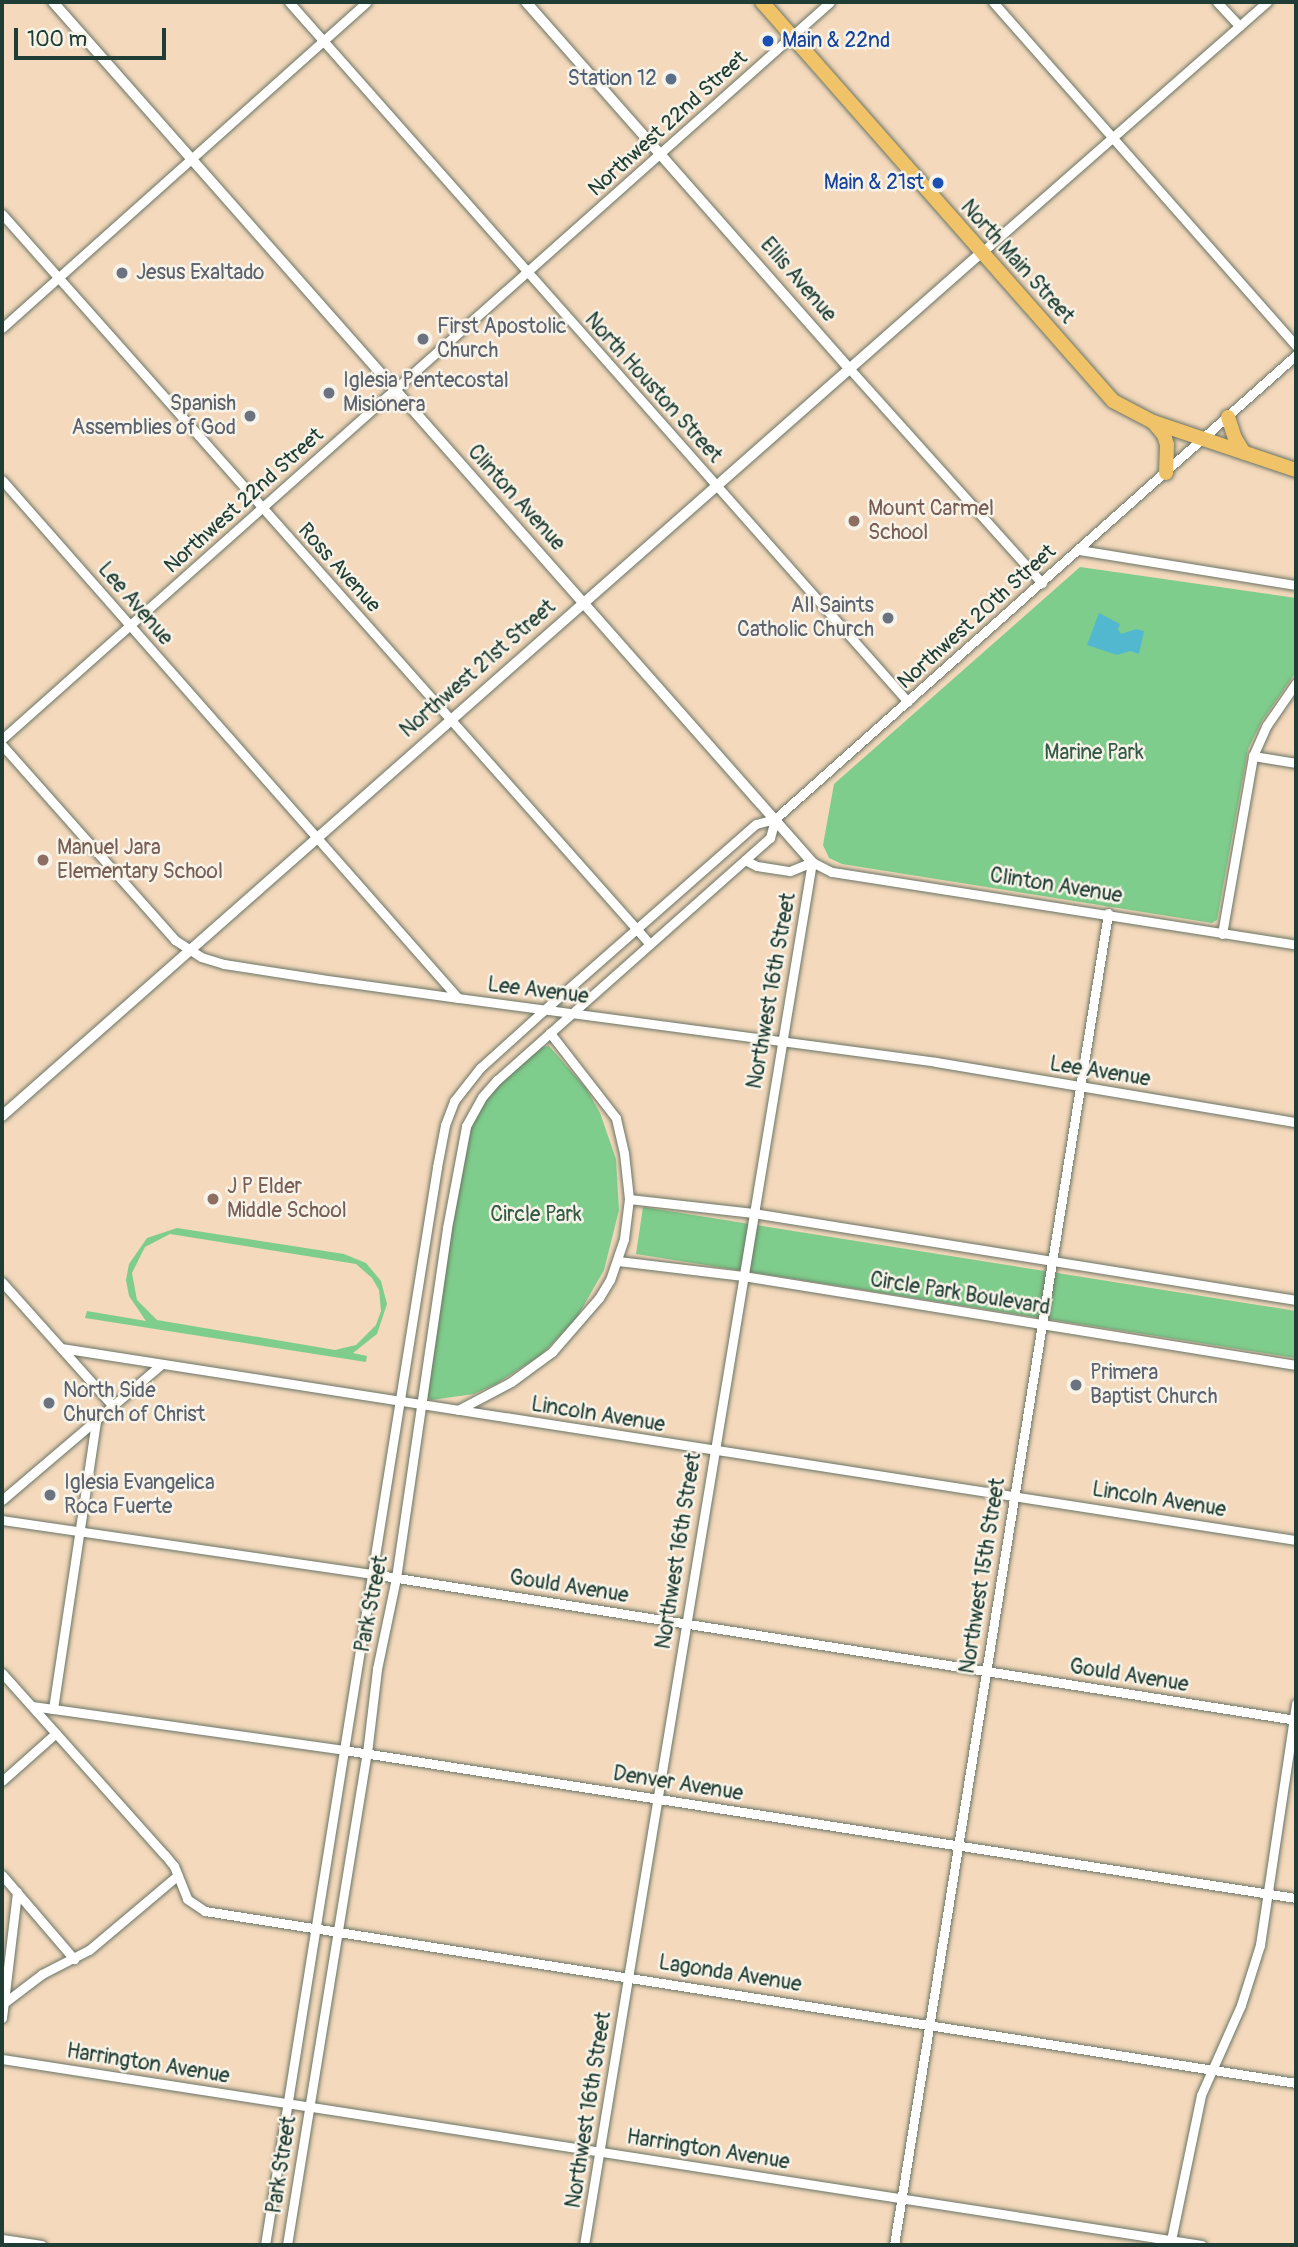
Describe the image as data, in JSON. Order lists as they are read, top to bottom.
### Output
{
  "streets": {
    "main road": ["North Main Street"],
    "street": [
      "Northwest 22nd Street",
      "Ellis Avenue",
      "North Houston Street",
      "Clinton Avenue",
      "Ross Avenue",
      "Lee Avenue",
      "Northwest 20th Street",
      "Northwest 21st Street",
      "Northwest 16th Street",
      "Circle Park Boulevard",
      "Lincoln Avenue",
      "Northwest 15th Street",
      "Gould Avenue",
      "Park Street",
      "Denver Avenue",
      "Lagonda Avenue",
      "Harrington Avenue"
    ]
  },
  "crossings": [
    ["Northwest 22nd Street", "North Main Street"],
    ["Northwest 22nd Street", "Ellis Avenue"],
    ["Northwest 22nd Street", "North Houston Street"],
    ["Northwest 22nd Street", "Clinton Avenue"],
    ["Northwest 22nd Street", "Ross Avenue"],
    ["Northwest 22nd Street", "Lee Avenue"],
    ["North Main Street", "Northwest 20th Street"],
    ["North Main Street", "Northwest 21st Street"],
    ["Ellis Avenue", "Northwest 20th Street"],
    ["Ellis Avenue", "Northwest 21st Street"],
    ["North Houston Street", "Northwest 20th Street"],
    ["North Houston Street", "Northwest 21st Street"],
    ["Clinton Avenue", "Northwest 20th Street"],
    ["Clinton Avenue", "Northwest 21st Street"],
    ["Clinton Avenue", "Northwest 16th Street"],
    ["Clinton Avenue", "Northwest 15th Street"],
    ["Ross Avenue", "Northwest 20th Street"],
    ["Ross Avenue", "Northwest 21st Street"],
    ["Lee Avenue", "Northwest 20th Street"],
    ["Lee Avenue", "Northwest 21st Street"],
    ["Lee Avenue", "Northwest 16th Street"],
    ["Lee Avenue", "Northwest 15th Street"],
    ["Lee Avenue", "Park Street"],
    ["Northwest 20th Street", "Park Street"],
    ["Northwest 16th Street", "Circle Park Boulevard"],
    ["Northwest 16th Street", "Lincoln Avenue"],
    ["Northwest 16th Street", "Gould Avenue"],
    ["Northwest 16th Street", "Denver Avenue"],
    ["Northwest 16th Street", "Lagonda Avenue"],
    ["Northwest 16th Street", "Harrington Avenue"],
    ["Circle Park Boulevard", "Northwest 15th Street"],
    ["Lincoln Avenue", "Northwest 15th Street"],
    ["Lincoln Avenue", "Park Street"],
    ["Northwest 15th Street", "Gould Avenue"],
    ["Northwest 15th Street", "Denver Avenue"],
    ["Northwest 15th Street", "Lagonda Avenue"],
    ["Northwest 15th Street", "Harrington Avenue"],
    ["Gould Avenue", "Park Street"],
    ["Park Street", "Denver Avenue"],
    ["Park Street", "Lagonda Avenue"],
    ["Park Street", "Harrington Avenue"],
    ["Denver Avenue", "Lagonda Avenue"]
  ],
  "parks": ["Marine Park", "Circle Park"],
  "places": [
    "Main & 22nd",
    "Station 12",
    "Main & 21st",
    "Jesus Exaltado",
    "First Apostolic Church",
    "Iglesia Pentecostal Misionera",
    "Spanish Assemblies of God",
    "Mount Carmel School",
    "All Saints Catholic Church",
    "Manuel Jara Elementary School",
    "J P Elder Middle School",
    "Primera Baptist Church",
    "North Side Church of Christ",
    "Iglesia Evangelica Roca Fuerte"
  ],
  "scale_bar": "100 m"
}
